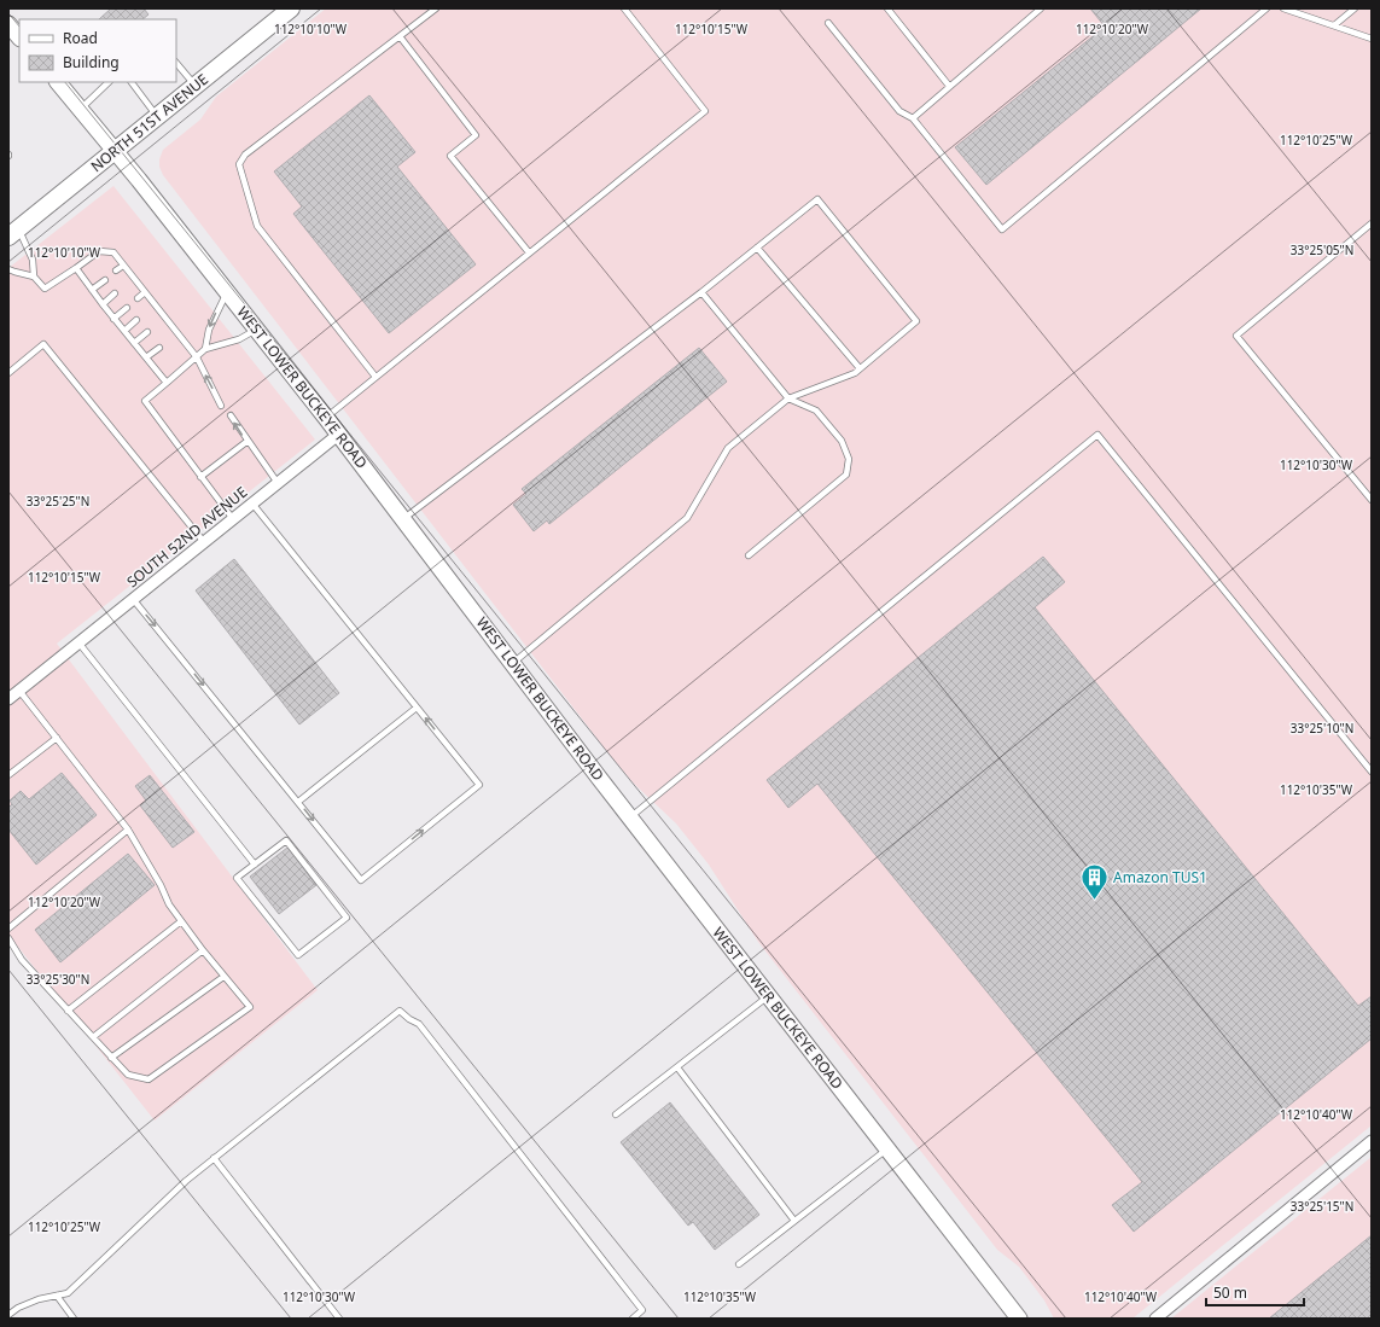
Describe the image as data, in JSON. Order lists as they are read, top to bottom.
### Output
{
  "streets": {
    "main road": ["NORTH 51ST AVENUE", "WEST LOWER BUCKEYE ROAD"],
    "street": ["SOUTH 52ND AVENUE"]
  },
  "crossings": [
    ["NORTH 51ST AVENUE", "WEST LOWER BUCKEYE ROAD"],
    ["WEST LOWER BUCKEYE ROAD", "SOUTH 52ND AVENUE"]
  ],
  "places": {
    "building": ["Amazon TUS1"]
  },
  "legend": ["Road", "Building"],
  "scale_bar": "50 m",
  "coordinates": [
    "112°10'10\"W",
    "112°10'15\"W",
    "112°10'20\"W",
    "112°10'25\"W",
    "33°25'05\"N",
    "112°10'30\"W",
    "33°25'25\"N",
    "33°25'10\"N",
    "112°10'35\"W",
    "33°25'30\"N",
    "112°10'40\"W",
    "33°25'15\"N"
  ]
}
